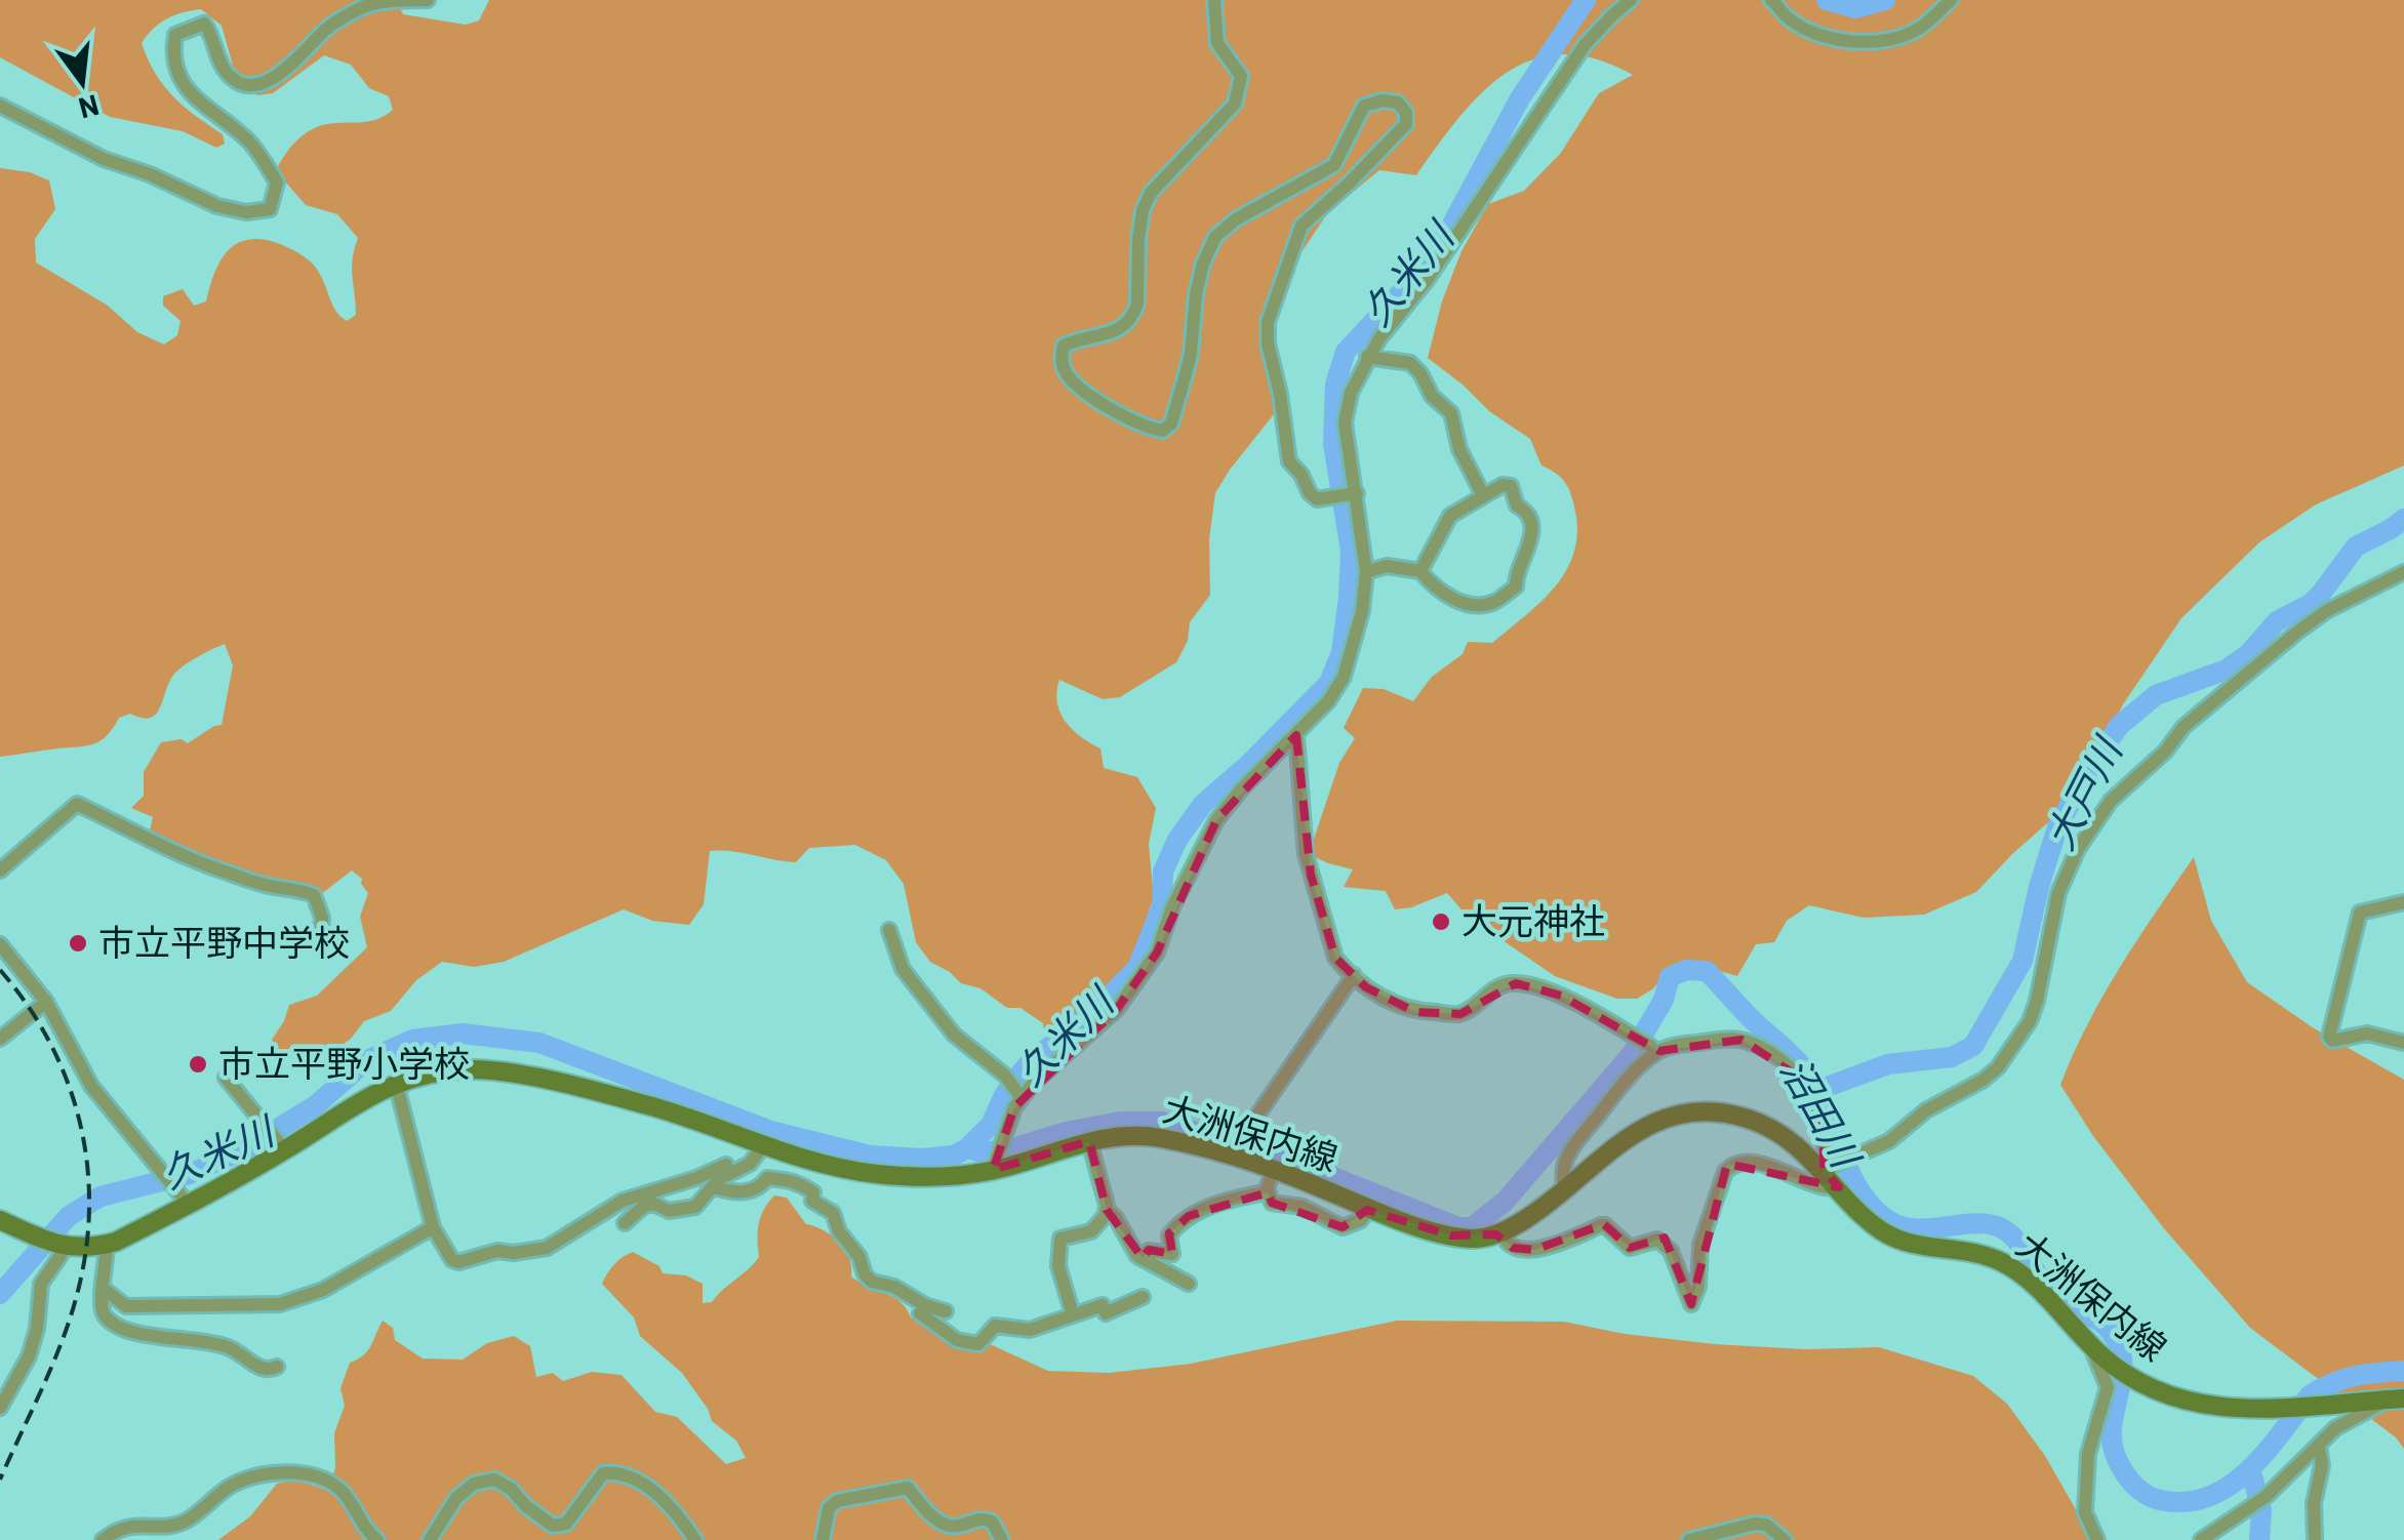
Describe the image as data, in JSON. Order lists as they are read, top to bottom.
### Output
{
  "streets": {
    "main road": ["大洲保内線"]
  },
  "water": ["久米川", "大戸川", "沼田川"],
  "places": ["大元神社", "市立平野中学校", "市立平野小学校"],
  "north": "bottom"
}
